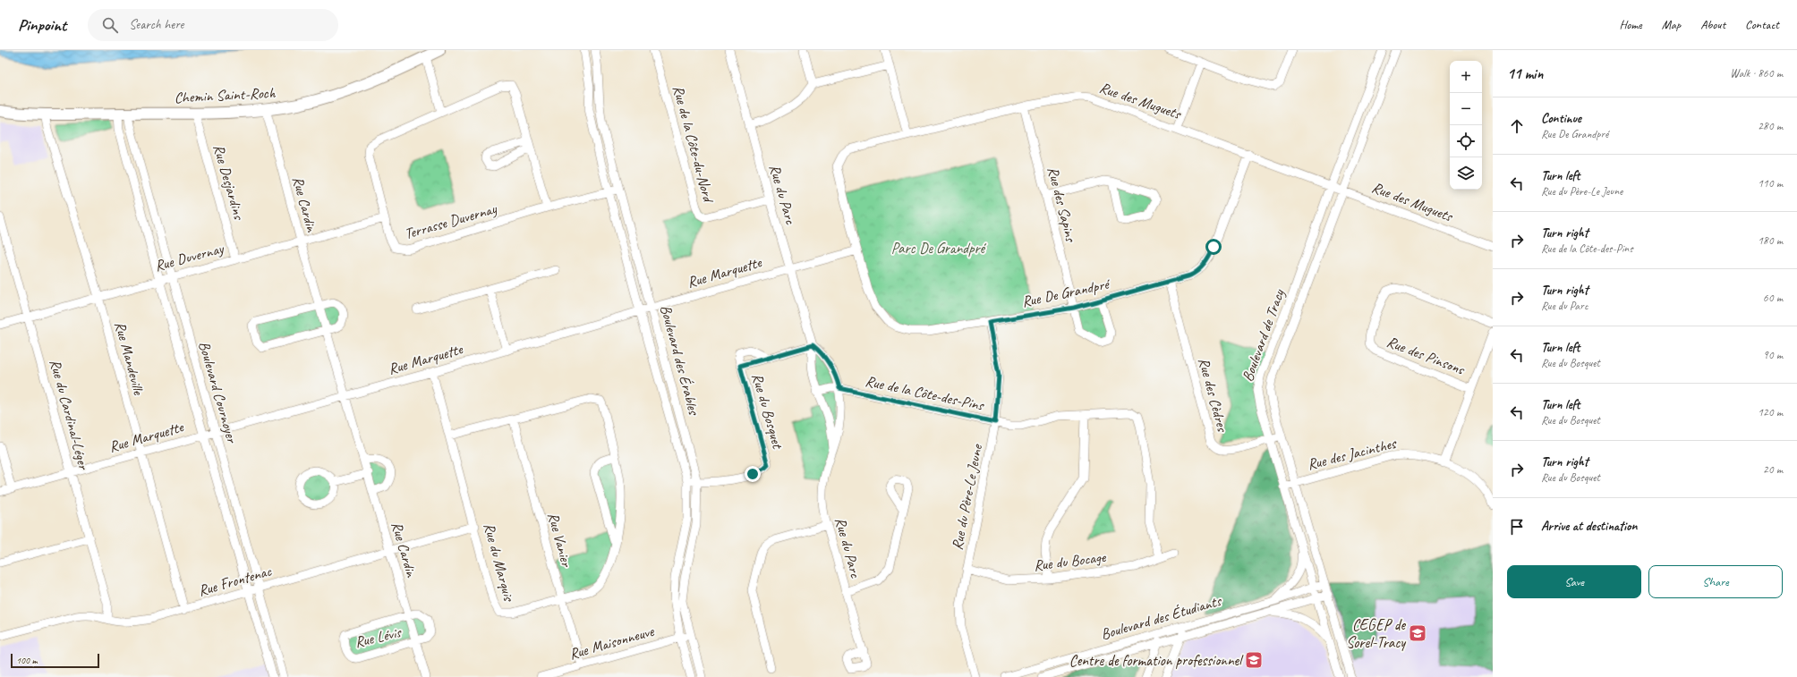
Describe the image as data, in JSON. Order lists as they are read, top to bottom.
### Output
{
  "streets": {
    "main road": ["Chemin Saint-Roch"],
    "street": [
      "Rue des Muguets",
      "Rue de la Côte-du-Nord",
      "Rue Desjardins",
      "Rue du Parc",
      "Rue Cardin",
      "Rue des Sapins",
      "Terrasse Duvernay",
      "Rue Duvernay",
      "Rue Marquette",
      "Rue De Grandpré",
      "Boulevard de Tracy",
      "Rue des Pinsons",
      "Rue Mandeville",
      "Boulevard des Érables",
      "Boulevard Cournoyer",
      "Rue de la Côte-des-Pins",
      "Rue des Cèdres",
      "Rue du Bosquet",
      "Rue du Cardinal-Léger",
      "Rue des Jacinthes",
      "Rue du Père-Le Jeune",
      "Rue Vanier",
      "Rue du Bocage",
      "Rue du Marquis",
      "Rue Frontenac",
      "Boulevard des Étudiants",
      "Rue Lévis",
      "Rue Maisonneuve"
    ]
  },
  "crossings": [
    ["Chemin Saint-Roch", "Rue Desjardins"],
    ["Chemin Saint-Roch", "Rue Cardin"],
    ["Chemin Saint-Roch", "Rue Mandeville"],
    ["Chemin Saint-Roch", "Boulevard Cournoyer"],
    ["Rue des Muguets", "Rue des Sapins"],
    ["Rue des Muguets", "Rue Marquette"],
    ["Rue des Muguets", "Rue De Grandpré"],
    ["Rue des Muguets", "Boulevard de Tracy"],
    ["Rue de la Côte-du-Nord", "Rue du Parc"],
    ["Rue Desjardins", "Rue Duvernay"],
    ["Rue du Parc", "Rue Marquette"],
    ["Rue du Parc", "Rue de la Côte-des-Pins"],
    ["Rue du Parc", "Rue du Bosquet"],
    ["Rue Cardin", "Rue Duvernay"],
    ["Rue Cardin", "Rue Marquette"],
    ["Rue Cardin", "Rue Frontenac"],
    ["Rue Cardin", "Rue Lévis"],
    ["Rue des Sapins", "Rue De Grandpré"],
    ["Terrasse Duvernay", "Rue Duvernay"],
    ["Terrasse Duvernay", "Boulevard des Érables"],
    ["Rue Duvernay", "Rue Mandeville"],
    ["Rue Duvernay", "Boulevard Cournoyer"],
    ["Rue Duvernay", "Rue du Cardinal-Léger"],
    ["Rue Marquette", "Rue De Grandpré"],
    ["Rue Marquette", "Rue Mandeville"],
    ["Rue Marquette", "Boulevard des Érables"],
    ["Rue Marquette", "Boulevard Cournoyer"],
    ["Rue Marquette", "Rue du Cardinal-Léger"],
    ["Rue Marquette", "Rue du Marquis"],
    ["Rue De Grandpré", "Rue des Cèdres"],
    ["Rue De Grandpré", "Rue du Père-Le Jeune"],
    ["Boulevard de Tracy", "Rue des Cèdres"],
    ["Boulevard de Tracy", "Rue des Jacinthes"],
    ["Boulevard de Tracy", "Boulevard des Étudiants"],
    ["Rue Mandeville", "Rue Frontenac"],
    ["Boulevard des Érables", "Rue du Bosquet"],
    ["Boulevard des Érables", "Rue Maisonneuve"],
    ["Boulevard Cournoyer", "Rue Frontenac"],
    ["Rue de la Côte-des-Pins", "Rue du Père-Le Jeune"],
    ["Rue de la Côte-des-Pins", "Rue du Bocage"],
    ["Rue du Cardinal-Léger", "Rue Frontenac"],
    ["Rue du Père-Le Jeune", "Rue du Bocage"],
    ["Rue Vanier", "Rue du Marquis"],
    ["Rue Vanier", "Rue Maisonneuve"],
    ["Rue du Marquis", "Rue Frontenac"]
  ],
  "parks": ["Parc De Grandpré"],
  "places": {
    "school or university": ["CEGEP de Sorel-Tracy", "Centre de formation professionnel"]
  },
  "scale_bar": "100 m",
  "page": {
    "header": "Pinpoint",
    "search": "Search here",
    "nav": [
      "Home",
      "Map",
      "About",
      "Contact"
    ],
    "heading": ["11 min", "Walk · 860 m"],
    "map_buttons": ["+", "−"],
    "list": [
      ["Continue", "Rue De Grandpré", "280 m"],
      ["Turn left", "Rue du Père-Le Jeune", "110 m"],
      ["Turn right", "Rue de la Côte-des-Pins", "180 m"],
      ["Turn right", "Rue du Parc", "60 m"],
      ["Turn left", "Rue du Bosquet", "90 m"],
      ["Turn left", "Rue du Bosquet", "120 m"],
      ["Turn right", "Rue du Bosquet", "20 m"],
      "Arrive at destination"
    ],
    "buttons": ["Save", "Share"],
    "scale": "100 m"
  }
}
